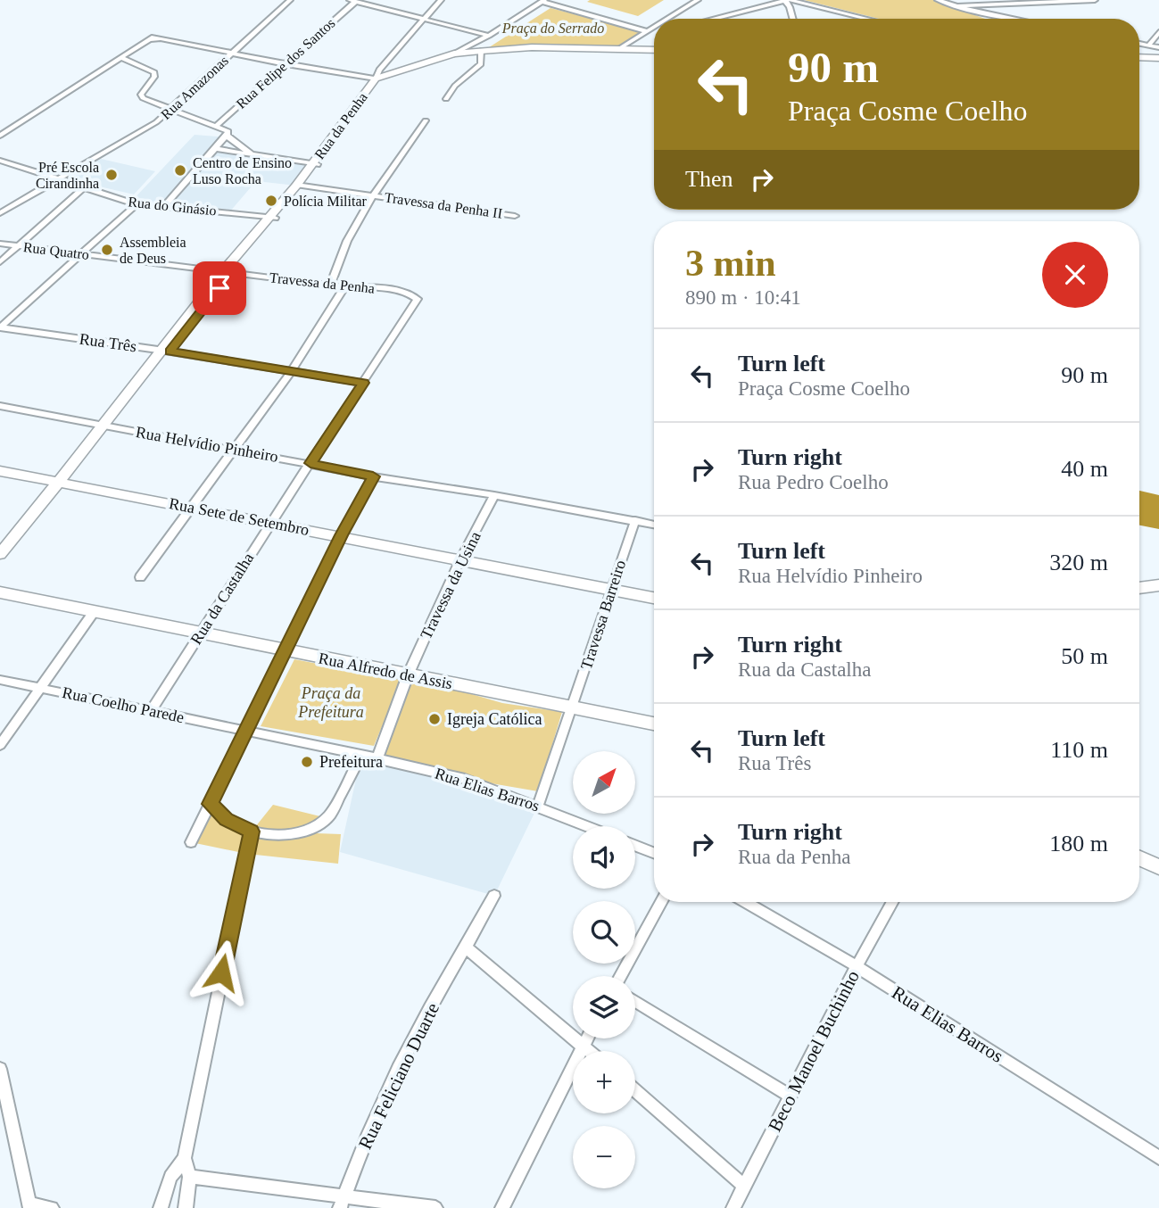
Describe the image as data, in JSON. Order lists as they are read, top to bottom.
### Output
{
  "streets": {
    "street": [
      "Rua Felipe dos Santos",
      "Rua Amazonas",
      "Rua da Penha",
      "Travessa da Penha II",
      "Rua do Ginásio",
      "Rua Quatro",
      "Travessa da Penha",
      "Rua Três",
      "Rua Helvídio Pinheiro",
      "Rua Sete de Setembro",
      "Travessa da Usina",
      "Rua da Castalha",
      "Travessa Barreiro",
      "Rua Alfredo de Assis",
      "Rua Coelho Parede",
      "Rua Elias Barros",
      "Beco Manoel Buchinho",
      "Rua Feliciano Duarte"
    ]
  },
  "crossings": [
    ["Rua Amazonas", "Rua do Ginásio"],
    ["Rua da Penha", "Travessa da Penha II"],
    ["Rua da Penha", "Rua do Ginásio"],
    ["Rua da Penha", "Rua Quatro"],
    ["Rua da Penha", "Travessa da Penha"],
    ["Rua da Penha", "Rua Três"],
    ["Rua da Penha", "Rua Helvídio Pinheiro"],
    ["Rua da Penha", "Rua Sete de Setembro"],
    ["Rua Quatro", "Travessa da Penha"],
    ["Travessa da Penha", "Rua da Castalha"],
    ["Rua Três", "Rua da Castalha"],
    ["Rua Helvídio Pinheiro", "Travessa da Usina"],
    ["Rua Helvídio Pinheiro", "Rua da Castalha"],
    ["Rua Helvídio Pinheiro", "Travessa Barreiro"],
    ["Rua Sete de Setembro", "Travessa da Usina"],
    ["Rua Sete de Setembro", "Rua da Castalha"],
    ["Rua Sete de Setembro", "Travessa Barreiro"],
    ["Travessa da Usina", "Rua Alfredo de Assis"],
    ["Travessa da Usina", "Rua Elias Barros"],
    ["Rua da Castalha", "Rua Alfredo de Assis"],
    ["Rua da Castalha", "Rua Coelho Parede"],
    ["Travessa Barreiro", "Rua Alfredo de Assis"],
    ["Travessa Barreiro", "Rua Elias Barros"],
    ["Rua Coelho Parede", "Rua Elias Barros"],
    ["Rua Elias Barros", "Beco Manoel Buchinho"]
  ],
  "parks": ["Praça do Serrado", "Praça da Prefeitura"],
  "places": [
    "Centro de Ensino Luso Rocha",
    "Pré Escola Cirandinha",
    "Polícia Militar",
    "Assembleia de Deus",
    "Igreja Católica",
    "Prefeitura"
  ],
  "north": "top right",
  "page": {
    "turn": ["90 m", "Praça Cosme Coelho"],
    "then": "Then",
    "heading": ["3 min", "890 m · 10:41"],
    "list": [
      {
        "name": "Turn left",
        "note": "Praça Cosme Coelho",
        "value": "90 m"
      },
      {
        "name": "Turn right",
        "note": "Rua Pedro Coelho",
        "value": "40 m"
      },
      {
        "name": "Turn left",
        "note": "Rua Helvídio Pinheiro",
        "value": "320 m"
      },
      {
        "name": "Turn right",
        "note": "Rua da Castalha",
        "value": "50 m"
      },
      {
        "name": "Turn left",
        "note": "Rua Três",
        "value": "110 m"
      },
      {
        "name": "Turn right",
        "note": "Rua da Penha",
        "value": "180 m"
      }
    ],
    "map_buttons": ["+", "−"]
  }
}
